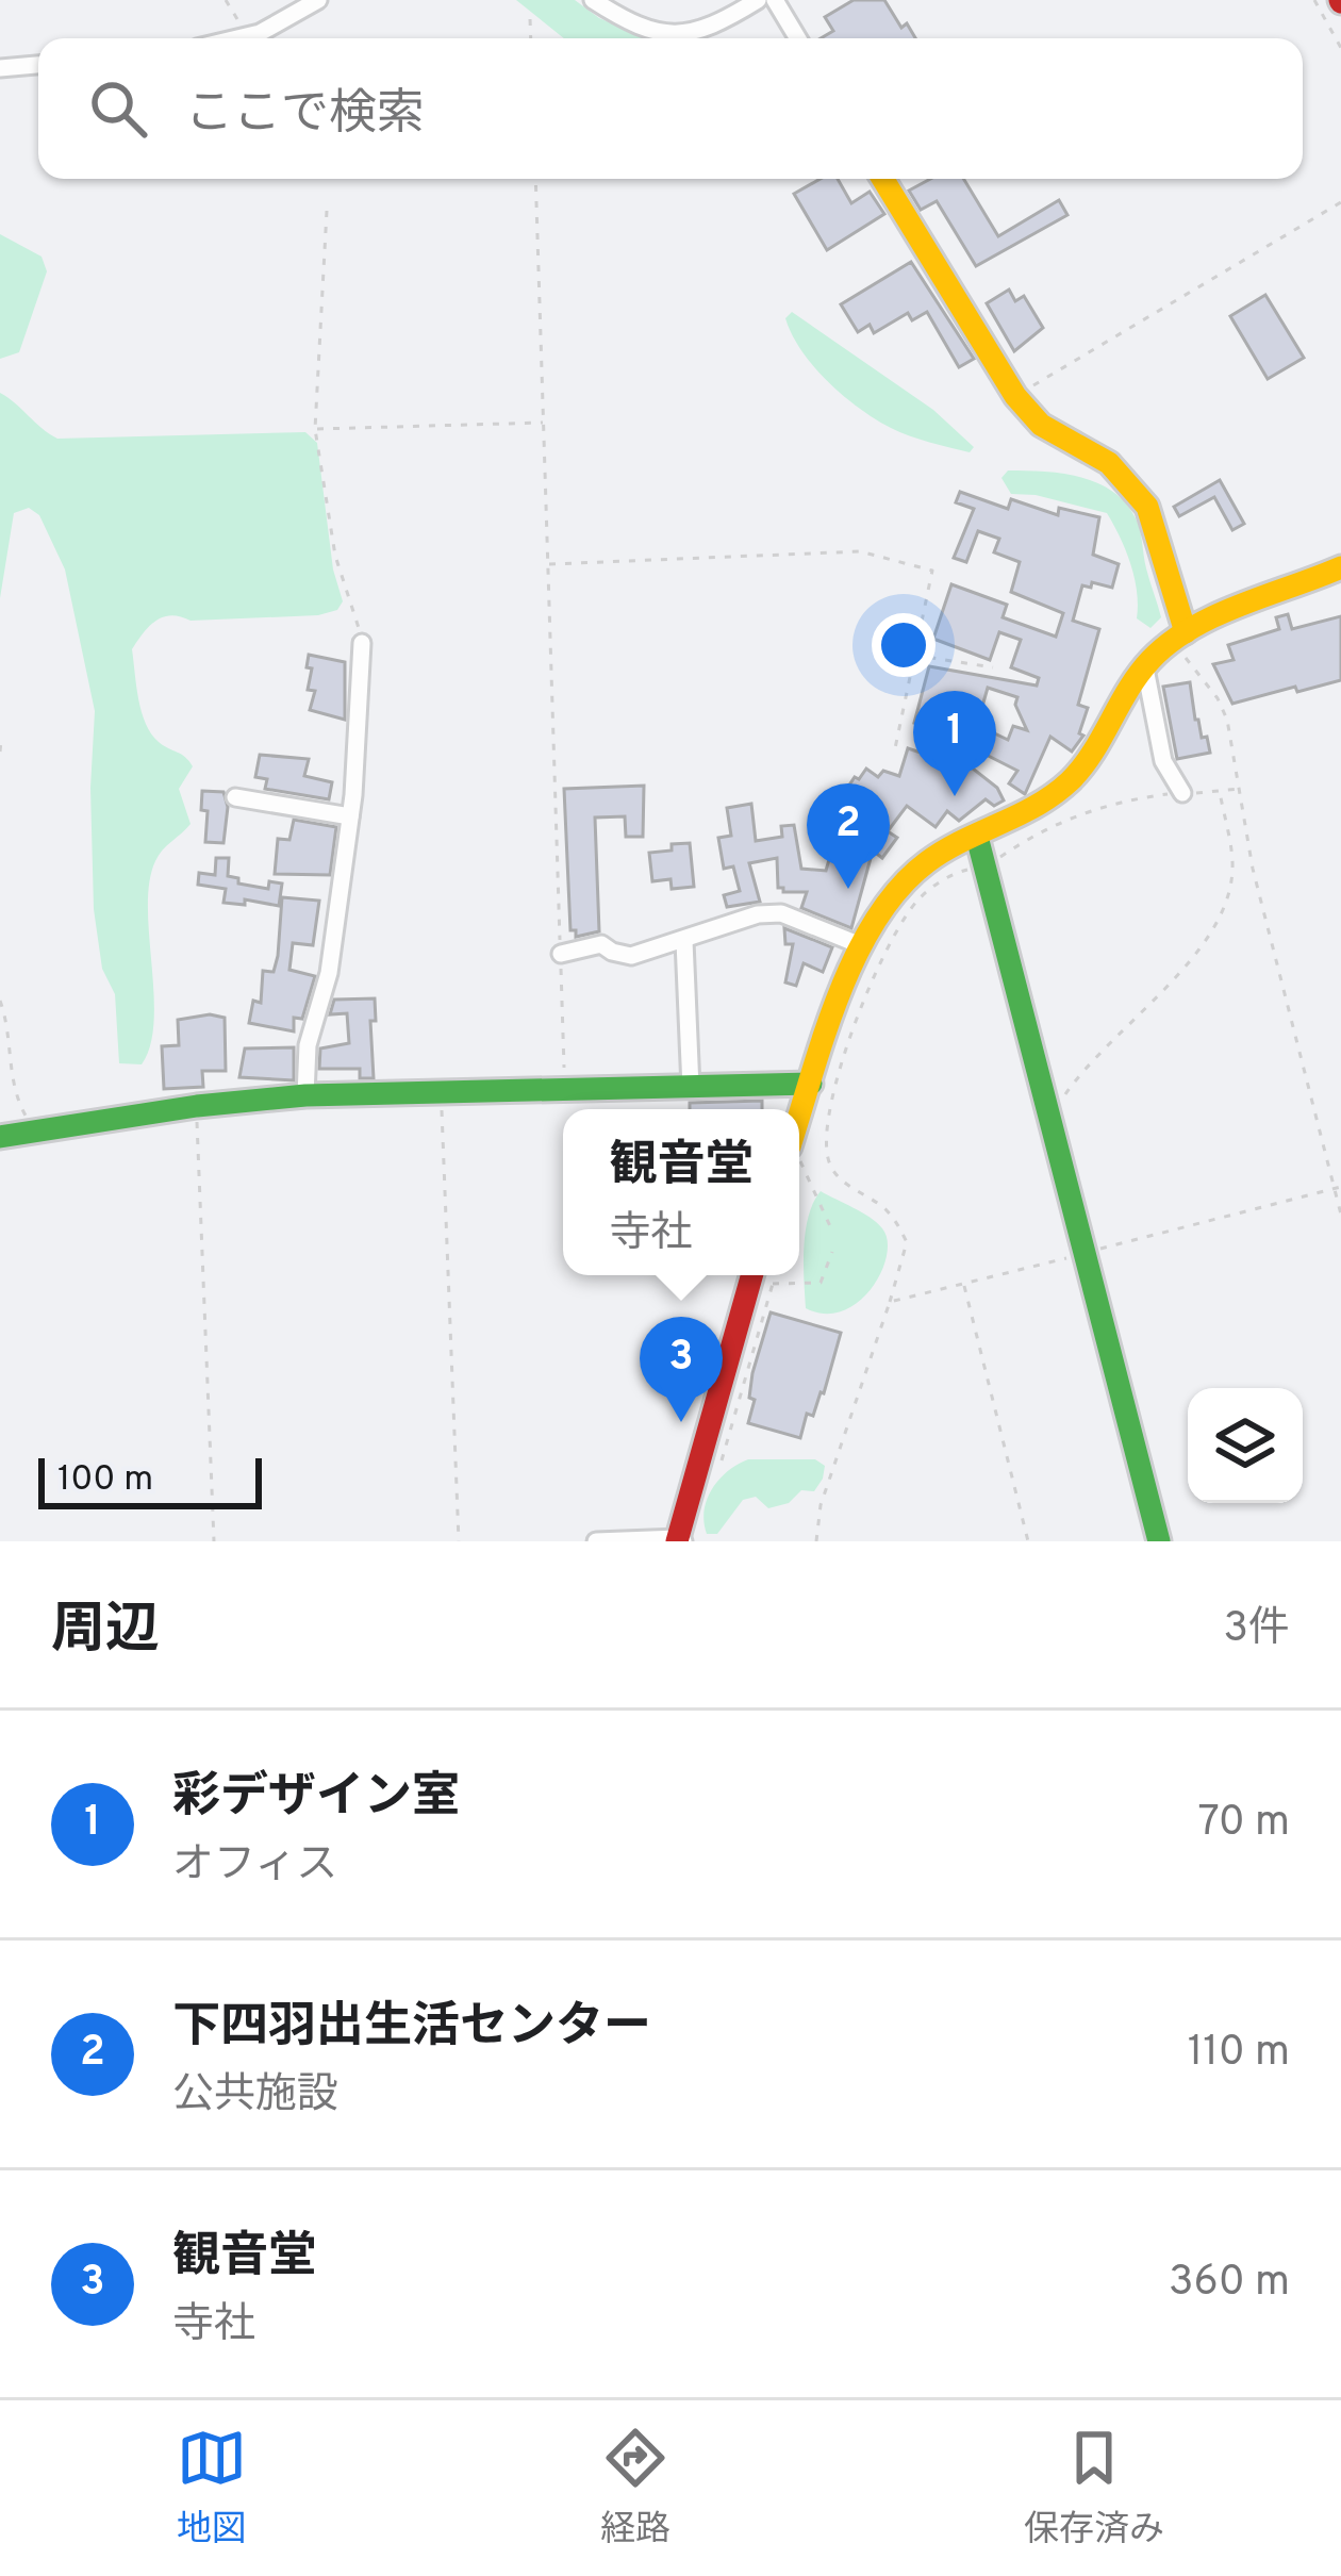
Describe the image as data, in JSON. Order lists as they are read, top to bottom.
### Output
{
  "scale_bar": "100 m",
  "page": {
    "search": "ここで検索",
    "pins": ["1", "2", "3"],
    "popup": ["観音堂", "寺社"],
    "scale": "100 m",
    "heading": ["周辺", "3件"],
    "list": [
      {
        "mark": "1",
        "name": "彩デザイン室",
        "note": "オフィス",
        "value": "70 m"
      },
      {
        "mark": "2",
        "name": "下四羽出生活センター",
        "note": "公共施設",
        "value": "110 m"
      },
      {
        "mark": "3",
        "name": "観音堂",
        "note": "寺社",
        "value": "360 m"
      }
    ],
    "nav": ["地図", "経路", "保存済み"]
  }
}
